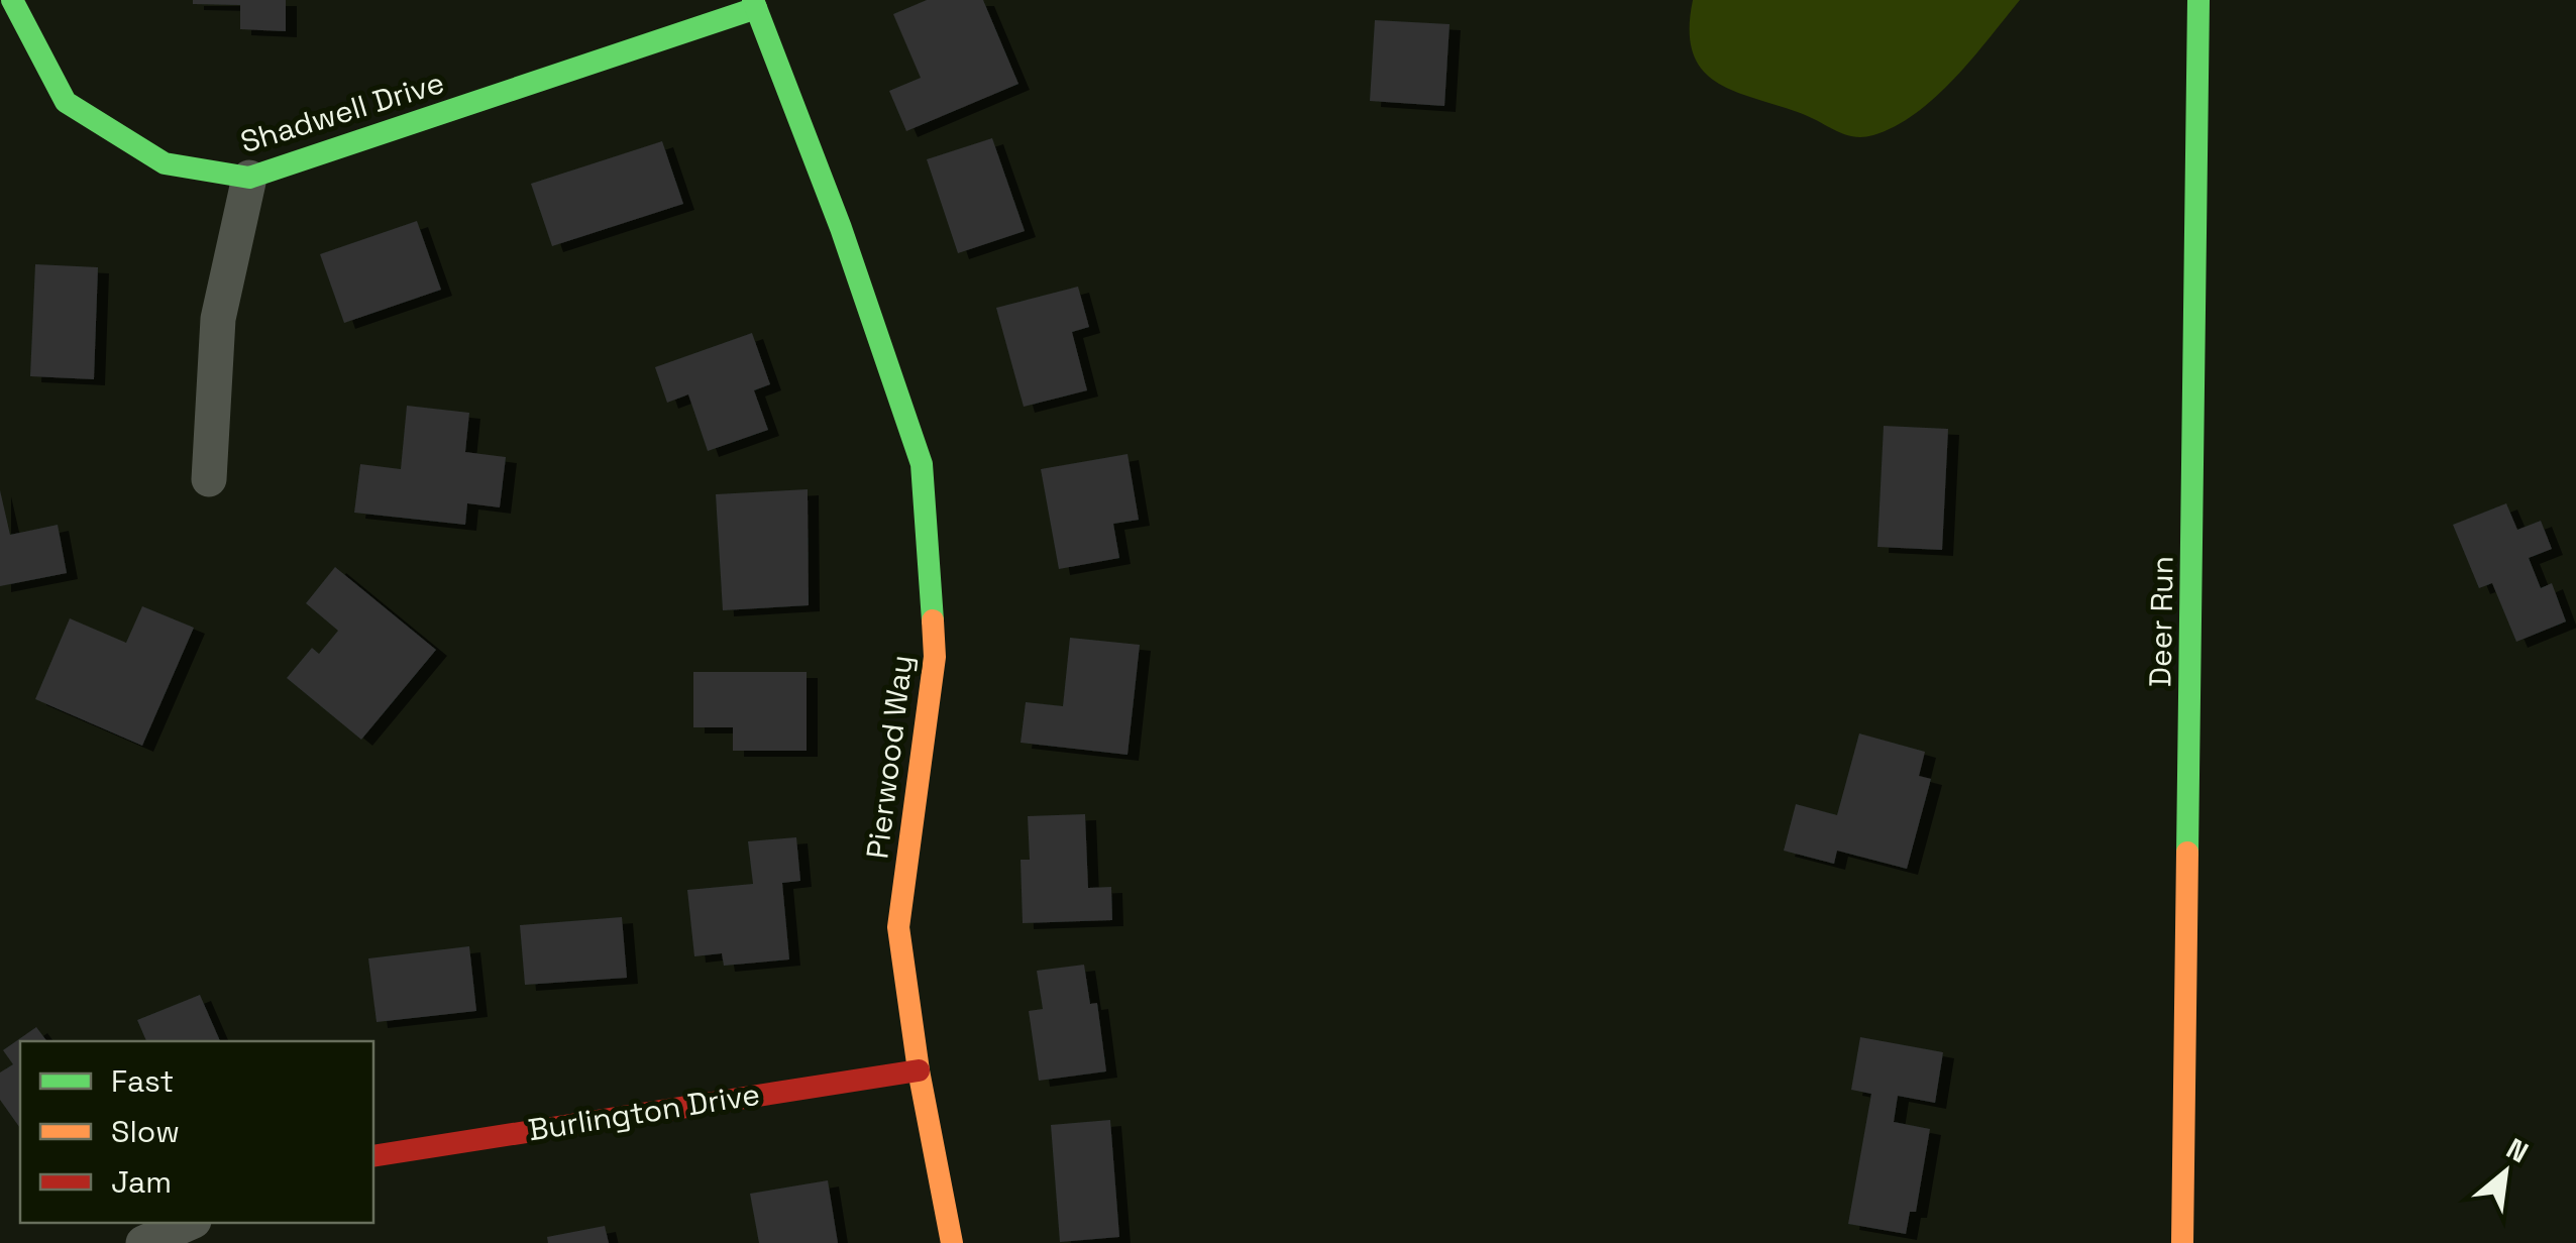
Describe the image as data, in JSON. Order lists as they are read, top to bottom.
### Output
{
  "streets": {
    "street": [
      "Shadwell Drive",
      "Deer Run",
      "Pierwood Way",
      "Burlington Drive"
    ]
  },
  "crossings": [
    ["Shadwell Drive", "Pierwood Way"],
    ["Pierwood Way", "Burlington Drive"]
  ],
  "legend": ["Fast", "Slow", "Jam"],
  "north": "top right"
}
